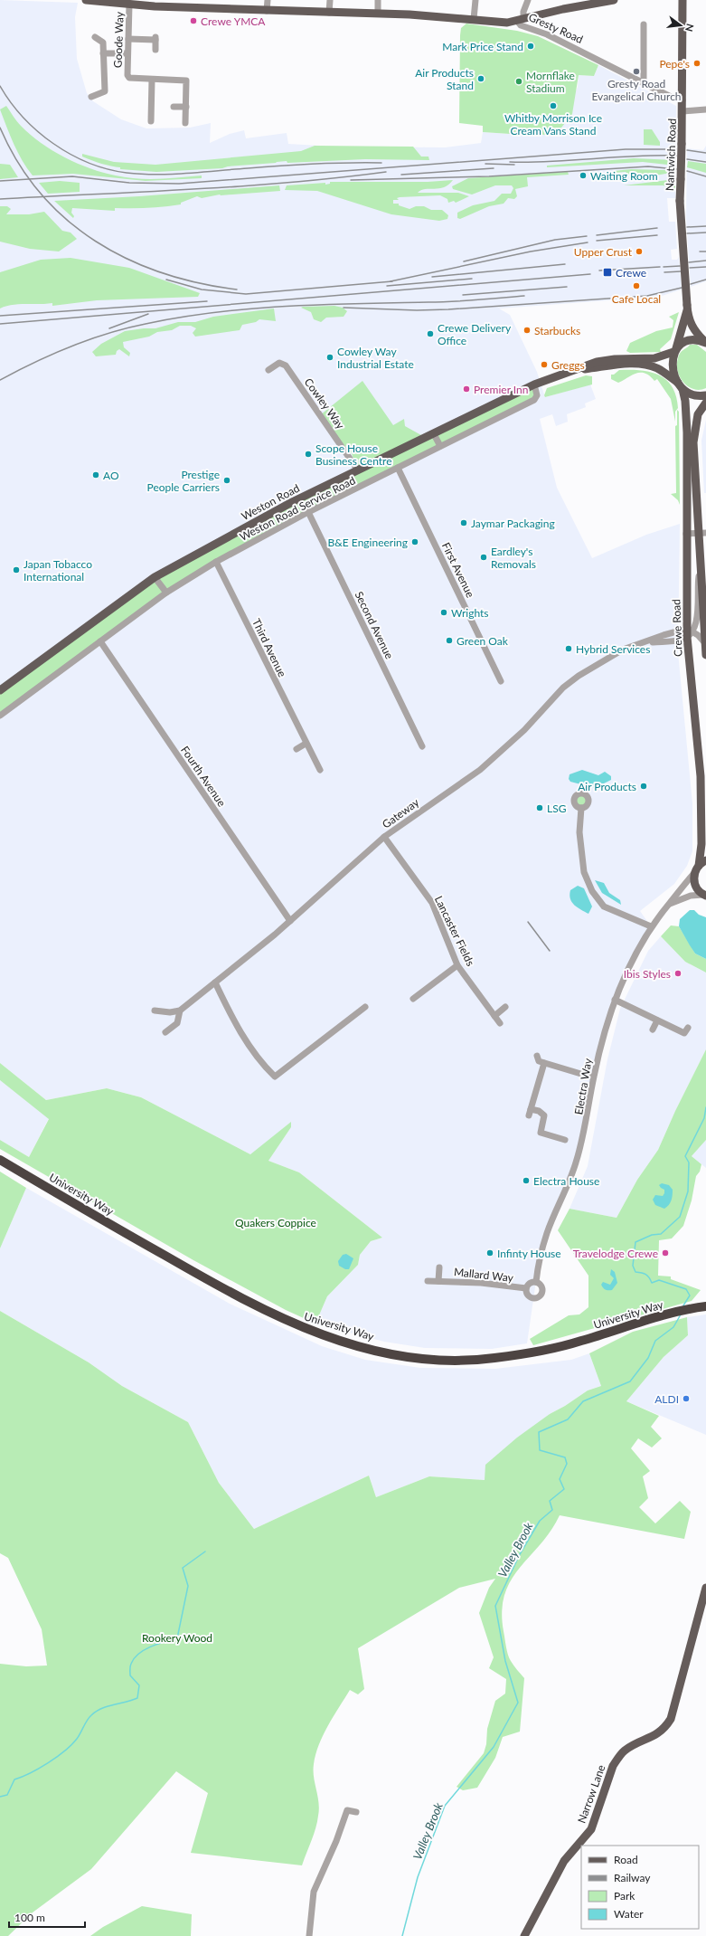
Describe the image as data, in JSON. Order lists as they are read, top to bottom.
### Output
{
  "streets": {
    "highway": ["University Way"],
    "main road": [
      "Gresty Road",
      "Nantwich Road",
      "Weston Road",
      "Crewe Road",
      "Narrow Lane"
    ],
    "street": [
      "Goode Way",
      "Cowley Way",
      "Weston Road Service Road",
      "First Avenue",
      "Second Avenue",
      "Third Avenue",
      "Fourth Avenue",
      "Gateway",
      "Lancaster Fields",
      "Electra Way",
      "Mallard Way"
    ]
  },
  "crossings": [
    ["Gresty Road", "Goode Way"],
    ["Gresty Road", "Nantwich Road"],
    ["Nantwich Road", "Weston Road"],
    ["Nantwich Road", "Crewe Road"],
    ["Cowley Way", "Weston Road"],
    ["Weston Road", "Weston Road Service Road"],
    ["Weston Road", "Crewe Road"],
    ["Weston Road Service Road", "First Avenue"],
    ["Weston Road Service Road", "Second Avenue"],
    ["Weston Road Service Road", "Third Avenue"],
    ["Weston Road Service Road", "Fourth Avenue"],
    ["Crewe Road", "Gateway"],
    ["Fourth Avenue", "Gateway"],
    ["Gateway", "Lancaster Fields"],
    ["Electra Way", "Mallard Way"]
  ],
  "water": ["Valley Brook"],
  "parks": ["Quakers Coppice", "Rookery Wood"],
  "places": {
    "other": [
      "Crewe YMCA",
      "Mark Price Stand",
      "Pepe's",
      "Gresty Road Evangelical Church",
      "Air Products Stand",
      "Mornflake Stadium",
      "Whitby Morrison Ice Cream Vans Stand",
      "Waiting Room",
      "Upper Crust",
      "Cafe Local",
      "Starbucks",
      "Crewe Delivery Office",
      "Cowley Way Industrial Estate",
      "Greggs",
      "Premier Inn",
      "Scope House Business Centre",
      "AO",
      "Prestige People Carriers",
      "Jaymar Packaging",
      "B&E Engineering",
      "Eardley's Removals",
      "Japan Tobacco International",
      "Wrights",
      "Green Oak",
      "Hybrid Services",
      "Air Products",
      "LSG",
      "Ibis Styles",
      "Electra House",
      "Infinty House",
      "Travelodge Crewe",
      "ALDI"
    ],
    "transit": ["Crewe"]
  },
  "legend": [
    "Road",
    "Railway",
    "Park",
    "Water"
  ],
  "scale_bar": "100 m",
  "north": "right"
}
